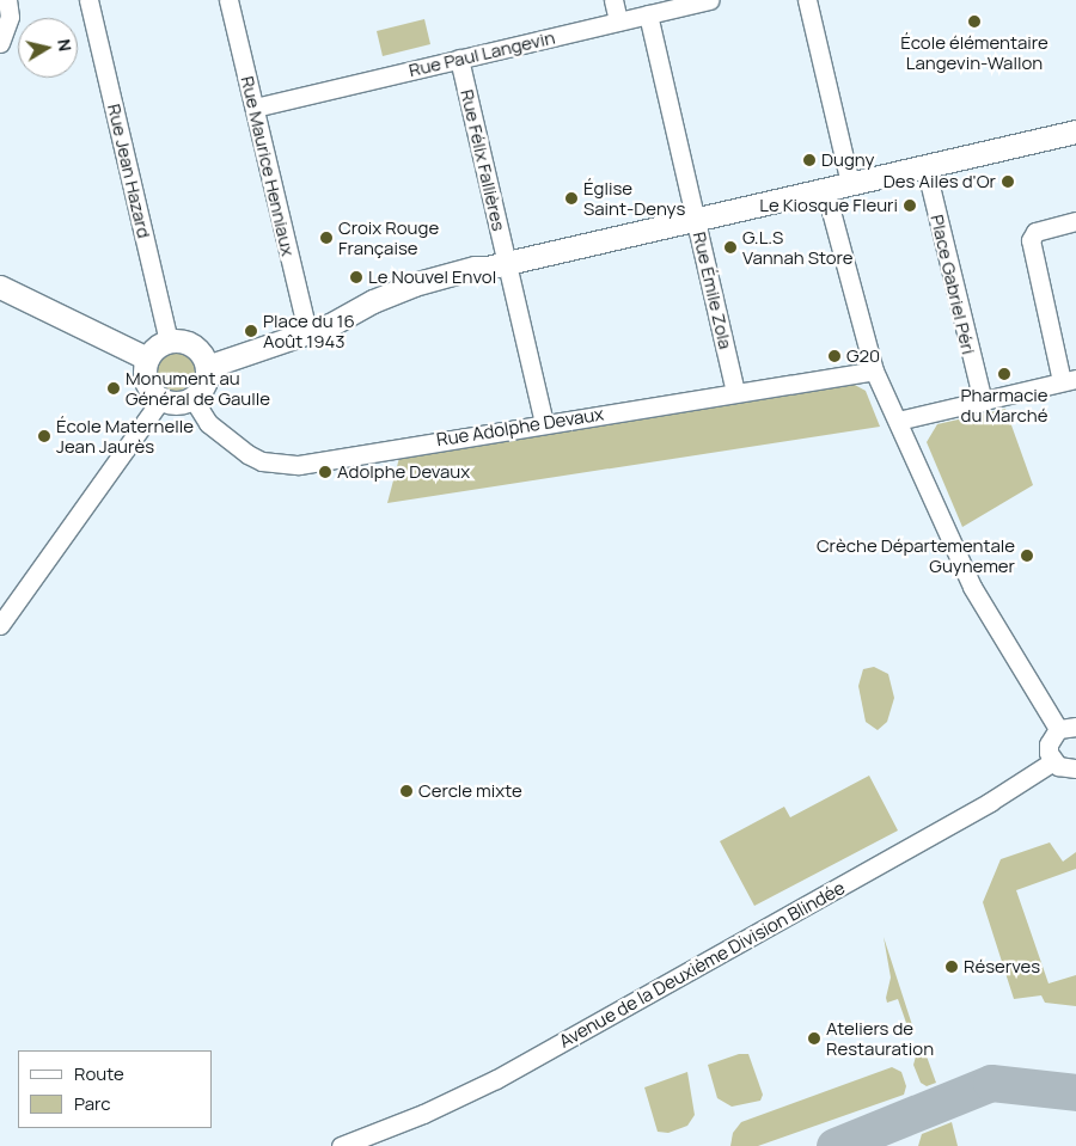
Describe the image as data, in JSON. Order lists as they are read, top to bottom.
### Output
{
  "streets": {
    "street": [
      "Rue Paul Langevin",
      "Rue Félix Fallières",
      "Rue Maurice Henniaux",
      "Rue Jean Hazard",
      "Place Gabriel Péri",
      "Rue Émile Zola",
      "Rue Adolphe Devaux",
      "Avenue de la Deuxième Division Blindée"
    ]
  },
  "crossings": [
    ["Rue Paul Langevin", "Rue Félix Fallières"],
    ["Rue Paul Langevin", "Rue Maurice Henniaux"],
    ["Rue Paul Langevin", "Rue Émile Zola"],
    ["Rue Félix Fallières", "Rue Adolphe Devaux"],
    ["Rue Jean Hazard", "Rue Adolphe Devaux"],
    ["Rue Émile Zola", "Rue Adolphe Devaux"]
  ],
  "places": [
    "École élémentaire Langevin-Wallon",
    "Dugny",
    "Des Ailes d'Or",
    "Église Saint-Denys",
    "Le Kiosque Fleuri",
    "Croix Rouge Française",
    "G.L.S Vannah Store",
    "Le Nouvel Envol",
    "Place du 16 Août 1943",
    "G20",
    "Pharmacie du Marché",
    "Monument au Général de Gaulle",
    "École Maternelle Jean Jaurès",
    "Adolphe Devaux",
    "Crèche Départementale Guynemer",
    "Cercle mixte",
    "Réserves",
    "Ateliers de Restauration"
  ],
  "legend": ["Route", "Parc"],
  "north": "right"
}
